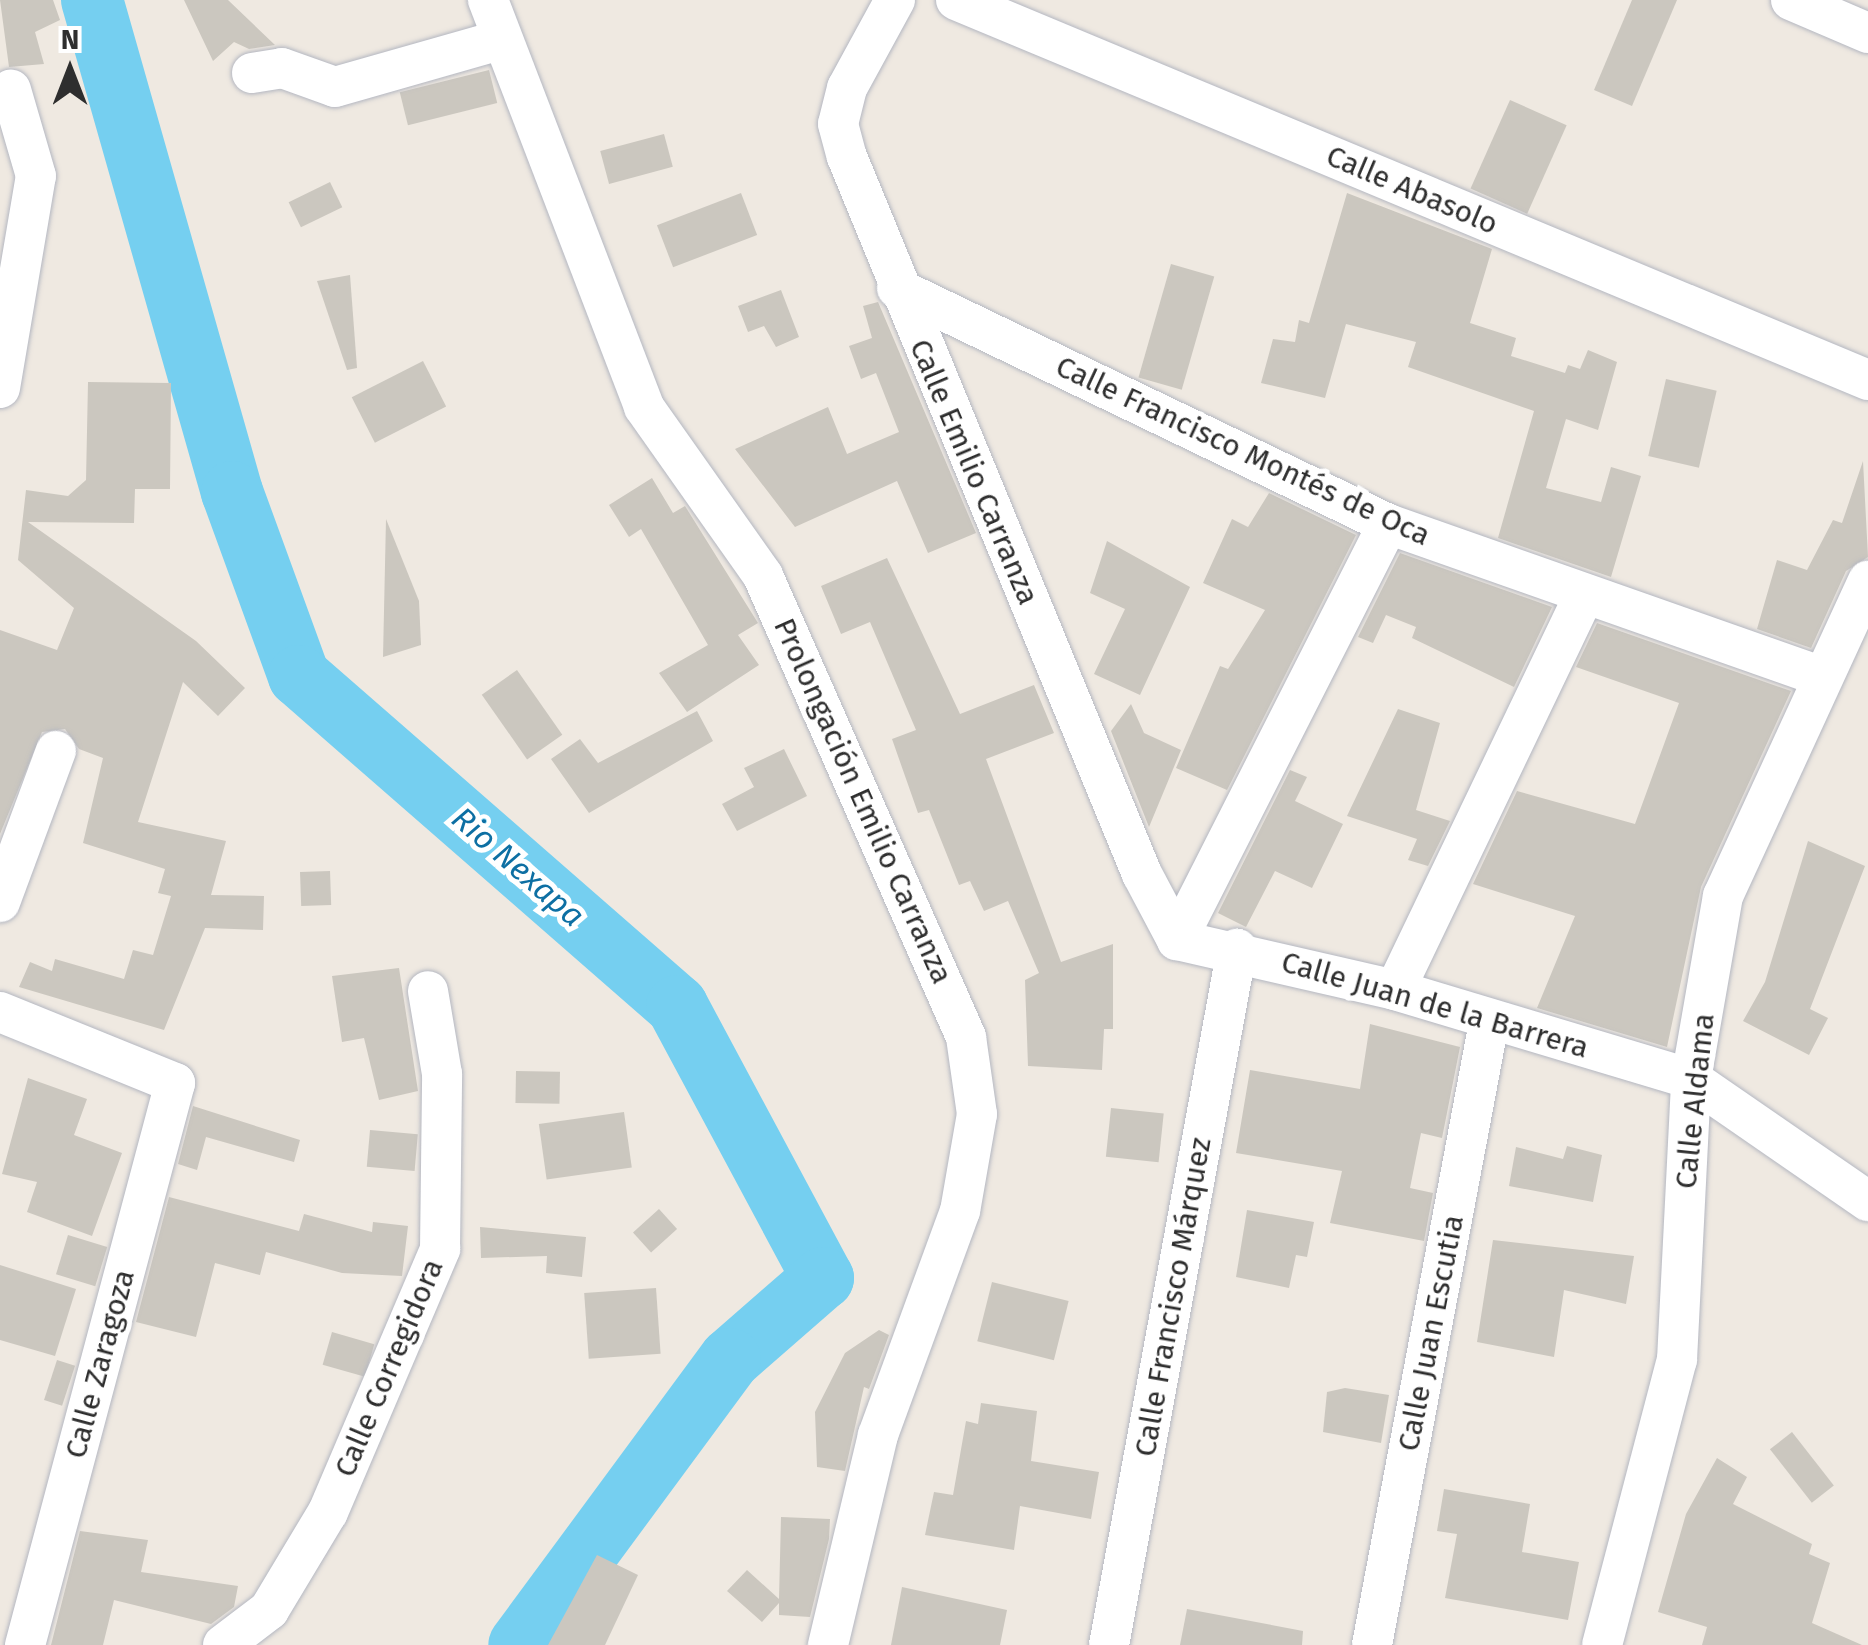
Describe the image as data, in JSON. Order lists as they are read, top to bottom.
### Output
{
  "streets": {
    "street": [
      "Calle Abasolo",
      "Calle Francisco Montés de Oca",
      "Calle Emilio Carranza",
      "Prolongación Emilio Carranza",
      "Calle Juan de la Barrera",
      "Calle Aldama",
      "Calle Francisco Márquez",
      "Calle Juan Escutia",
      "Calle Zaragoza",
      "Calle Corregidora"
    ]
  },
  "crossings": [
    ["Calle Francisco Montés de Oca", "Calle Emilio Carranza"],
    ["Calle Francisco Montés de Oca", "Calle Aldama"],
    ["Calle Emilio Carranza", "Calle Juan de la Barrera"],
    ["Calle Juan de la Barrera", "Calle Aldama"],
    ["Calle Juan de la Barrera", "Calle Francisco Márquez"],
    ["Calle Juan de la Barrera", "Calle Juan Escutia"]
  ],
  "water": ["Rio Nexapa"],
  "north": "top"
}
